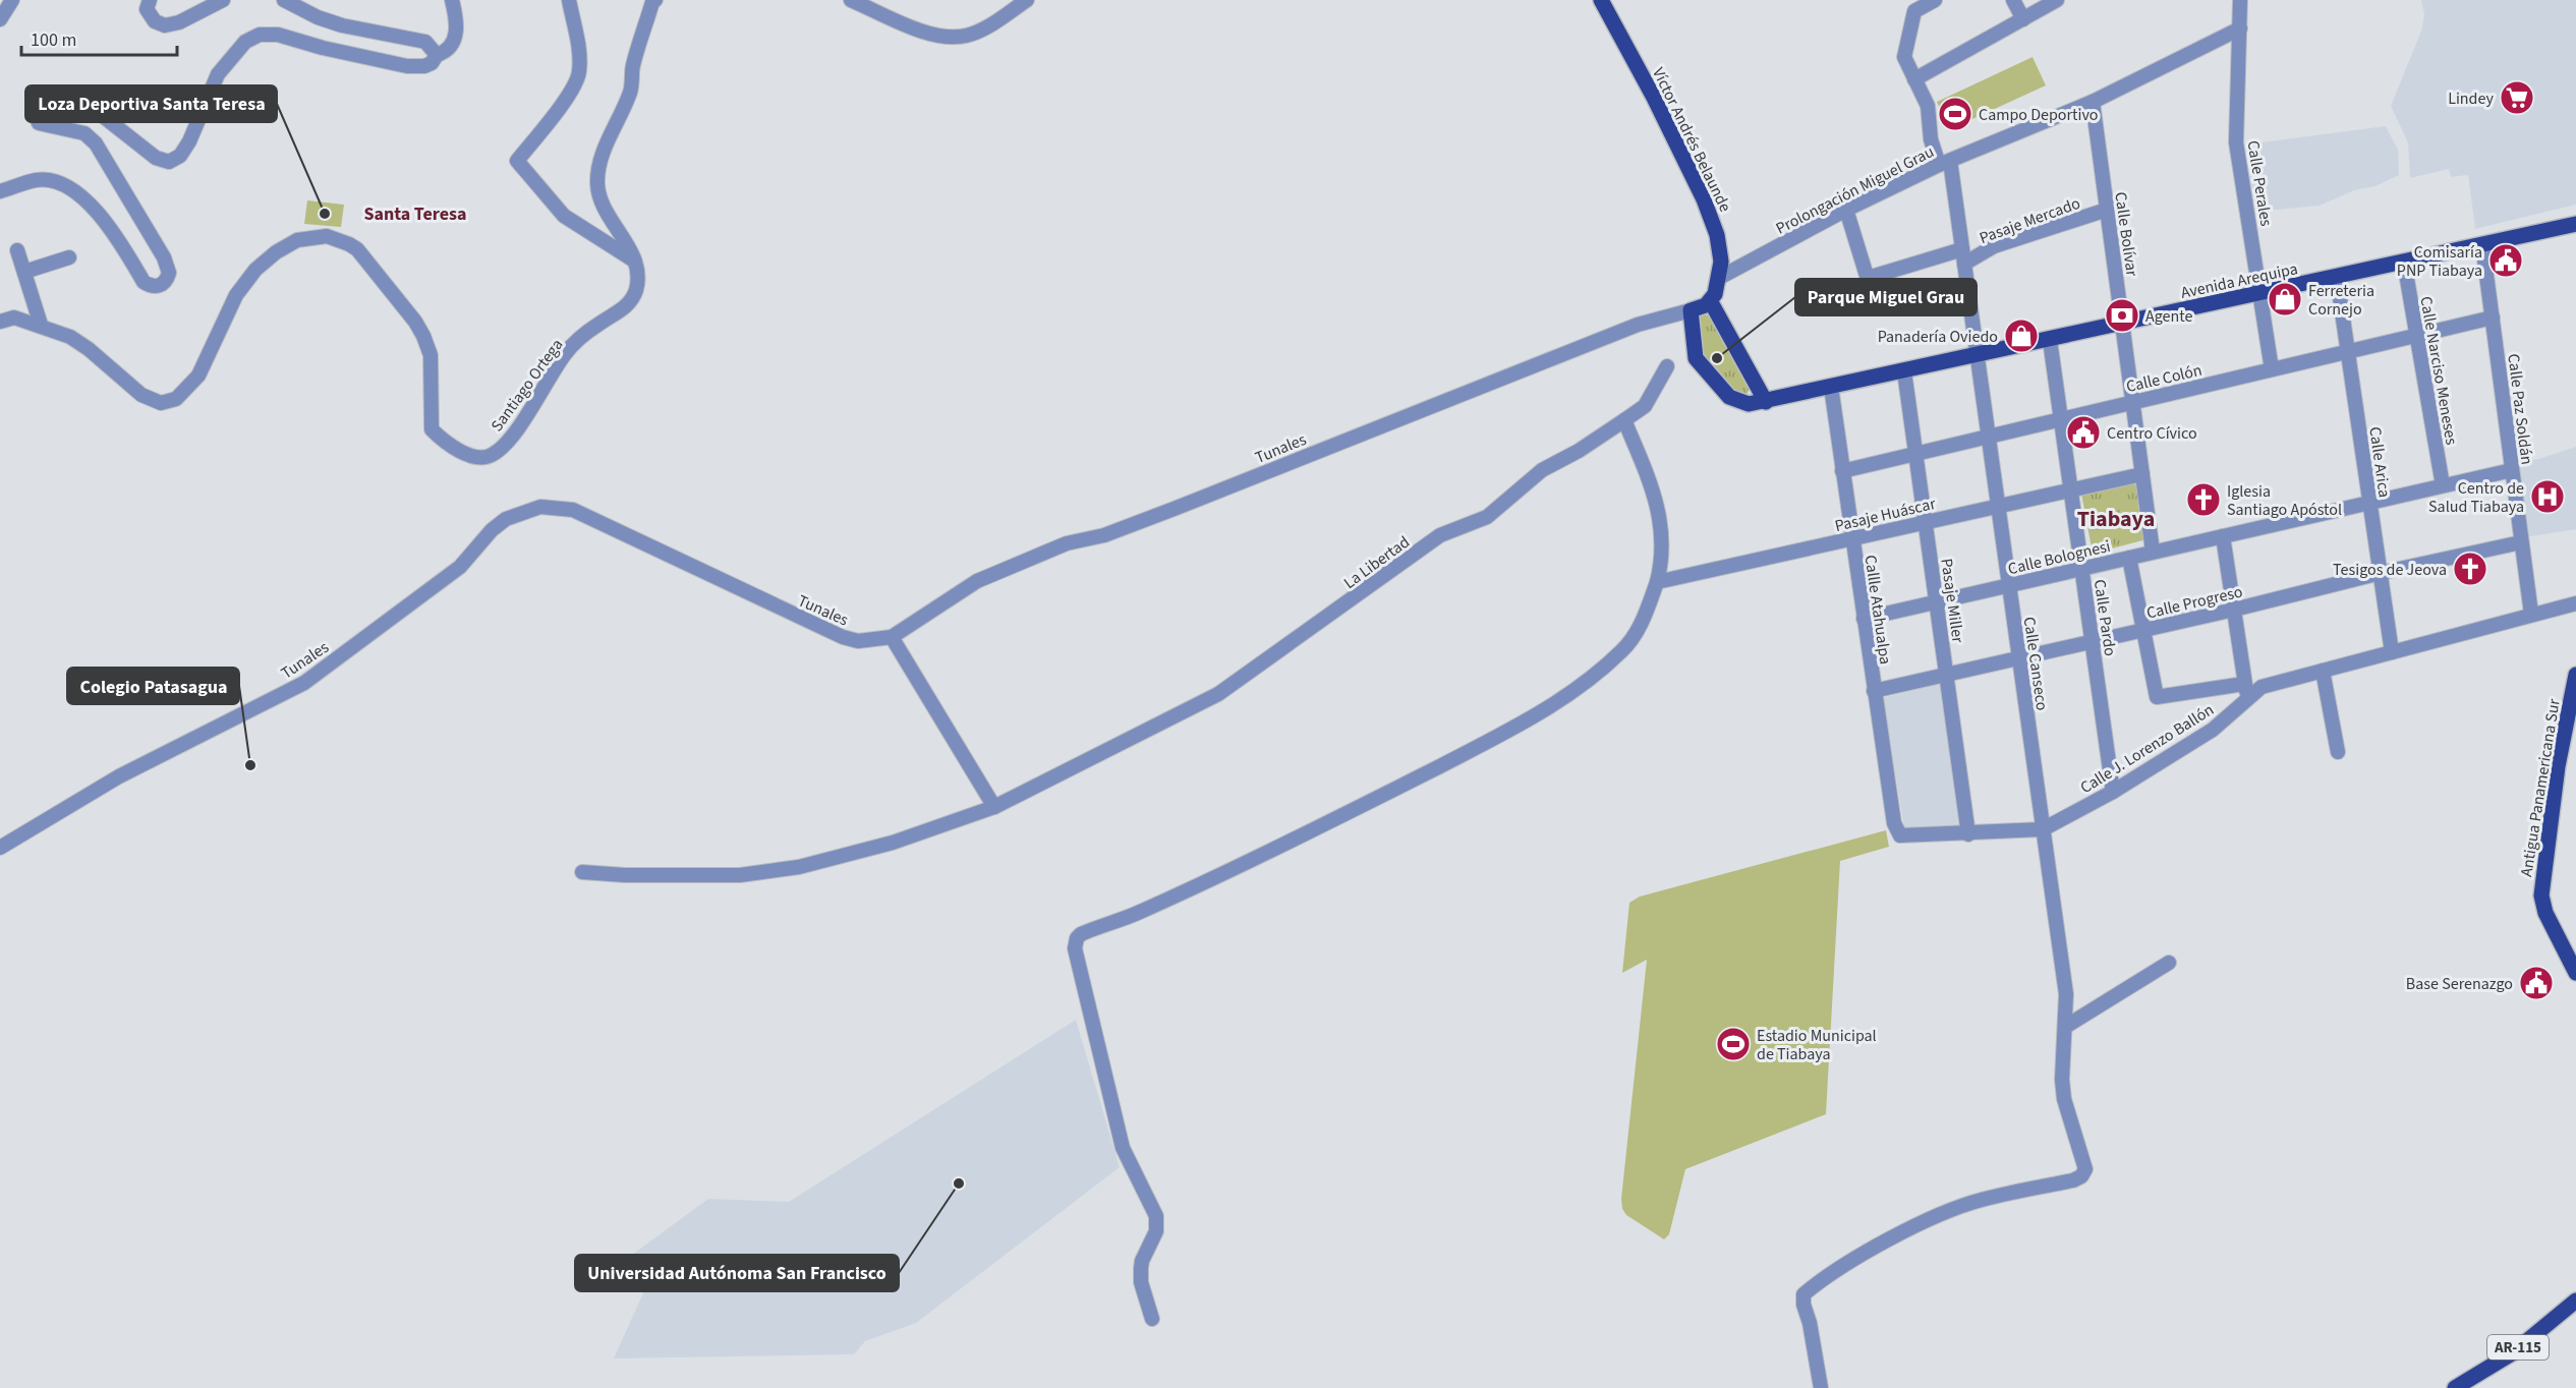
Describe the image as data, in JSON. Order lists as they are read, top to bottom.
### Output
{
  "streets": {
    "main road": [
      "Víctor Andrés Belaunde",
      "Avenida Arequipa",
      "Antigua Panamericana Sur",
      "AR-115"
    ],
    "street": [
      "Calle Perales",
      "Prolongación Miguel Grau",
      "Pasaje Mercado",
      "Calle Bolívar",
      "Calle Narciso Meneses",
      "Calle Colón",
      "Santiago Ortega",
      "Calle Paz Soldán",
      "Tunales",
      "Calle Arica",
      "Pasaje Huáscar",
      "Calle Bolognesi",
      "La Libertad",
      "Pasaje Miller",
      "Calle Progreso",
      "Callle Atahualpa",
      "Calle Pardo",
      "Calle Canseco",
      "Calle J. Lorenzo Ballón"
    ]
  },
  "crossings": [
    ["Víctor Andrés Belaunde", "Prolongación Miguel Grau"],
    ["Calle Perales", "Prolongación Miguel Grau"],
    ["Calle Perales", "Avenida Arequipa"],
    ["Calle Perales", "Calle Colón"],
    ["Prolongación Miguel Grau", "Pasaje Mercado"],
    ["Prolongación Miguel Grau", "Calle Bolívar"],
    ["Prolongación Miguel Grau", "Calle Canseco"],
    ["Pasaje Mercado", "Calle Bolívar"],
    ["Pasaje Mercado", "Calle Canseco"],
    ["Calle Bolívar", "Avenida Arequipa"],
    ["Calle Bolívar", "Calle Colón"],
    ["Calle Bolívar", "Pasaje Huáscar"],
    ["Calle Bolívar", "Calle Bolognesi"],
    ["Avenida Arequipa", "Calle Narciso Meneses"],
    ["Avenida Arequipa", "Calle Paz Soldán"],
    ["Avenida Arequipa", "Tunales"],
    ["Avenida Arequipa", "Calle Arica"],
    ["Avenida Arequipa", "Pasaje Miller"],
    ["Avenida Arequipa", "Callle Atahualpa"],
    ["Avenida Arequipa", "Calle Pardo"],
    ["Avenida Arequipa", "Calle Canseco"],
    ["Calle Narciso Meneses", "Calle Colón"],
    ["Calle Narciso Meneses", "Calle Bolognesi"],
    ["Calle Colón", "Calle Paz Soldán"],
    ["Calle Colón", "Calle Arica"],
    ["Calle Colón", "Pasaje Miller"],
    ["Calle Colón", "Callle Atahualpa"],
    ["Calle Colón", "Calle Pardo"],
    ["Calle Colón", "Calle Canseco"],
    ["Calle Paz Soldán", "Calle Bolognesi"],
    ["Calle Paz Soldán", "Calle Progreso"],
    ["Calle Paz Soldán", "Calle J. Lorenzo Ballón"],
    ["Calle Arica", "Calle Bolognesi"],
    ["Calle Arica", "Calle Progreso"],
    ["Calle Arica", "Calle J. Lorenzo Ballón"],
    ["Pasaje Huáscar", "Pasaje Miller"],
    ["Pasaje Huáscar", "Callle Atahualpa"],
    ["Pasaje Huáscar", "Calle Pardo"],
    ["Pasaje Huáscar", "Calle Canseco"],
    ["Calle Bolognesi", "Pasaje Miller"],
    ["Calle Bolognesi", "Callle Atahualpa"],
    ["Calle Bolognesi", "Calle Pardo"],
    ["Calle Bolognesi", "Calle Canseco"],
    ["Pasaje Miller", "Calle Progreso"],
    ["Pasaje Miller", "Calle J. Lorenzo Ballón"],
    ["Calle Progreso", "Callle Atahualpa"],
    ["Calle Progreso", "Calle Pardo"],
    ["Calle Progreso", "Calle Canseco"],
    ["Callle Atahualpa", "Calle J. Lorenzo Ballón"],
    ["Calle Pardo", "Calle J. Lorenzo Ballón"],
    ["Calle Canseco", "Calle J. Lorenzo Ballón"]
  ],
  "districts": ["Santa Teresa", "Tiabaya"],
  "places": {
    "supermarket": ["Lindey"],
    "sports": ["Campo Deportivo", "Estadio Municipal de Tiabaya"],
    "other": [
      "Loza Deportiva Santa Teresa",
      "Parque Miguel Grau",
      "Colegio Patasagua",
      "Universidad Autónoma San Francisco"
    ],
    "public building": ["Comisaría PNP Tiabaya", "Centro Cívico", "Base Serenazgo"],
    "shop": ["Ferreteria Cornejo", "Panadería Oviedo"],
    "bank": ["Agente"],
    "hospital": ["Centro de Salud Tiabaya"],
    "church": ["Iglesia Santiago Apóstol", "Tesigos de Jeova"]
  },
  "scale_bar": "100 m"
}
